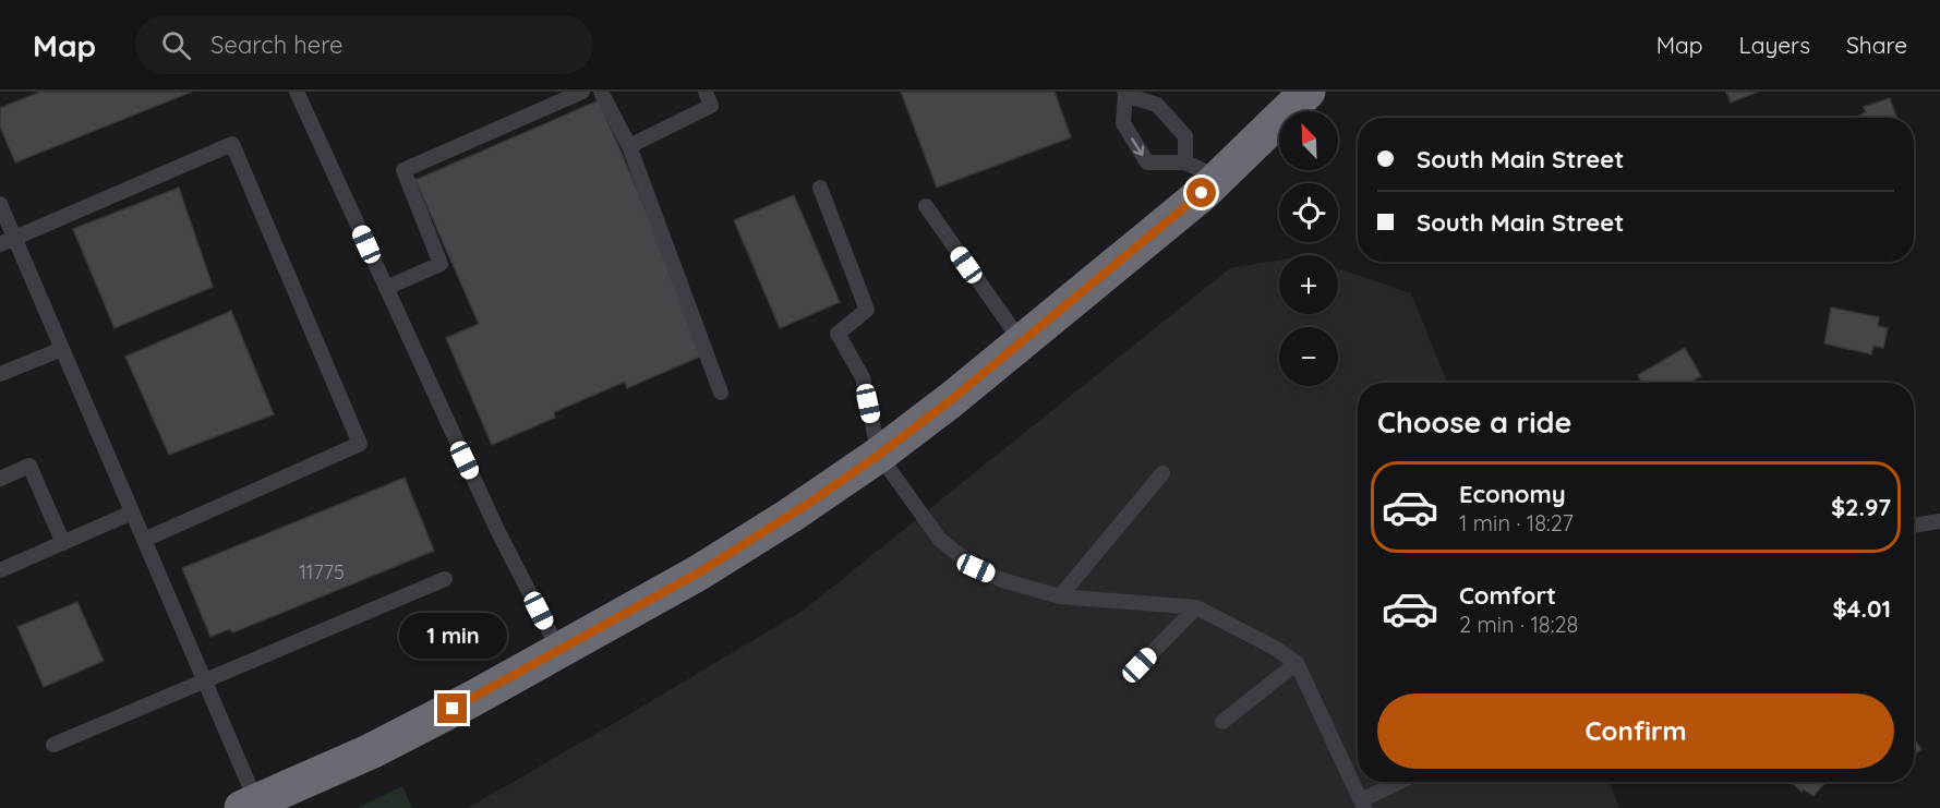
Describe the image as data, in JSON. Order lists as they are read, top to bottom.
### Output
{
  "house_numbers": ["11775"],
  "north": "top left",
  "page": {
    "header": "Map",
    "search": "Search here",
    "nav": ["Map", "Layers", "Share"],
    "map_buttons": ["+", "−"],
    "banner": ["South Main Street", "South Main Street"],
    "heading": "Choose a ride",
    "list": [
      {
        "name": "Economy",
        "note": "1 min · 18:27",
        "value": "$2.97"
      },
      {
        "name": "Comfort",
        "note": "2 min · 18:28",
        "value": "$4.01"
      }
    ],
    "bubble": "1 min",
    "buttons": "Confirm"
  }
}
